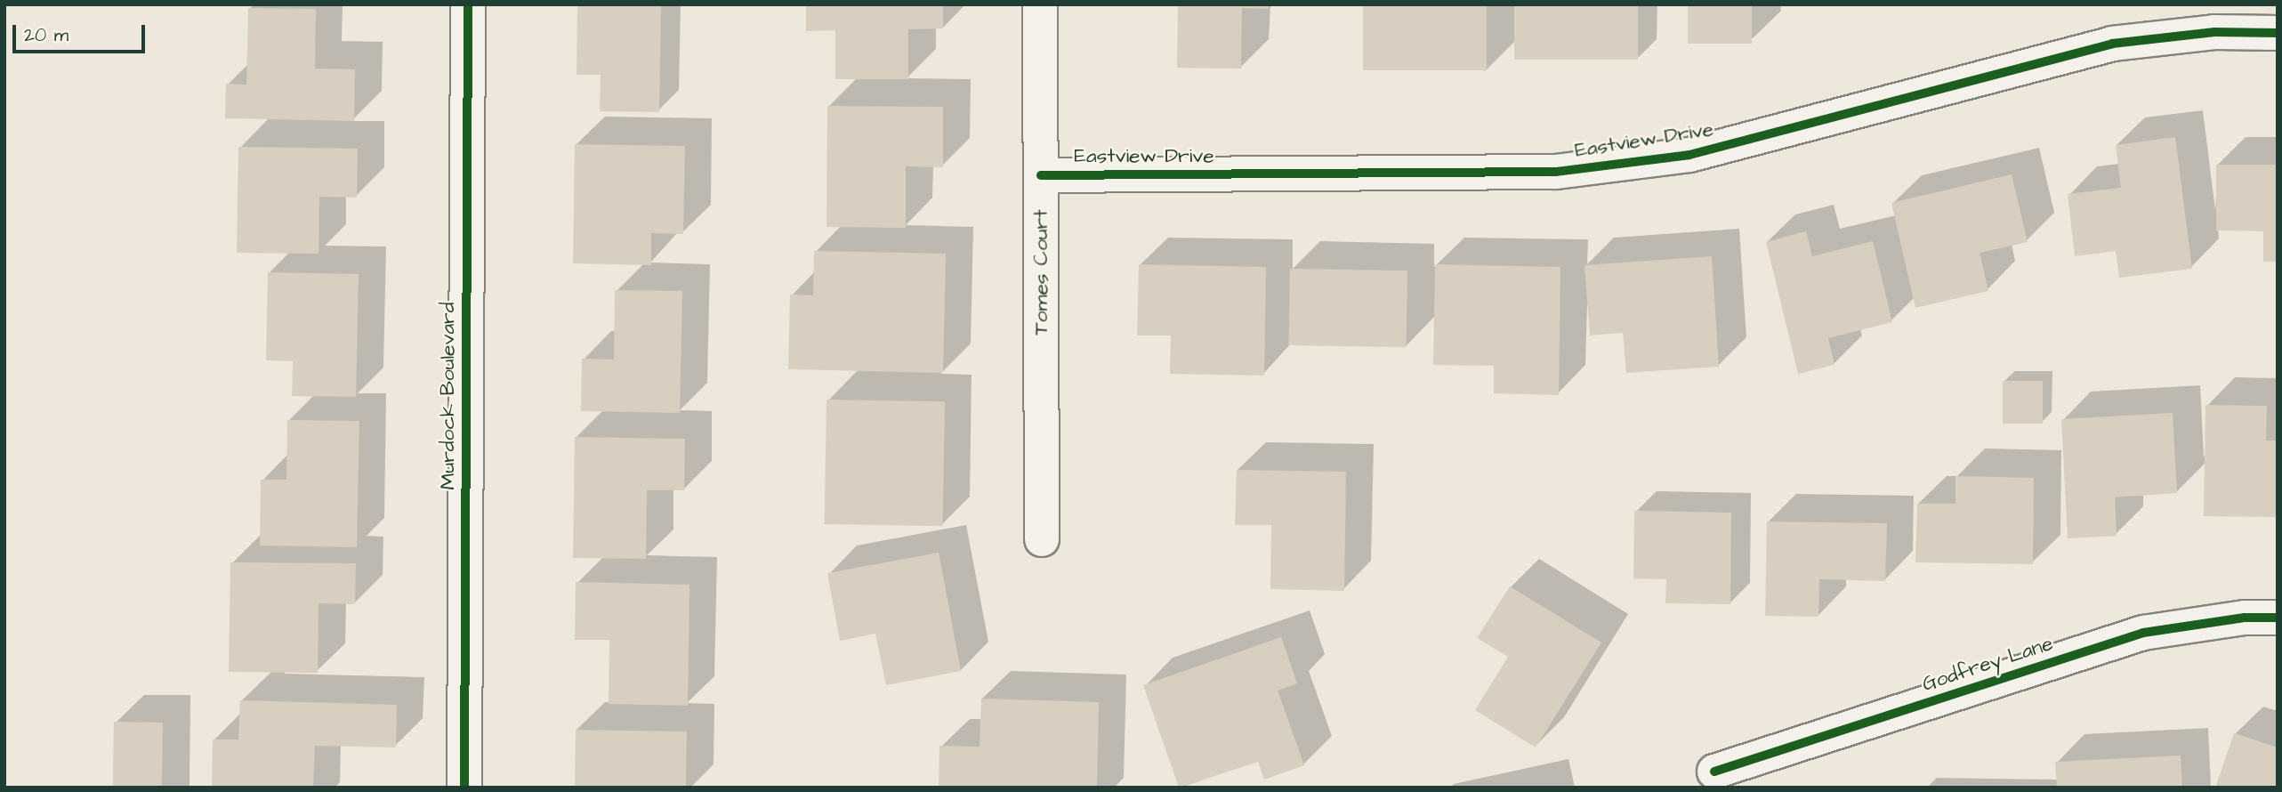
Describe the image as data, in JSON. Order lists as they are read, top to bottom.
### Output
{
  "streets": {
    "street": [
      "Eastview Drive",
      "Tomes Court",
      "Murdock Boulevard",
      "Godfrey Lane"
    ]
  },
  "crossings": [
    ["Eastview Drive", "Tomes Court"]
  ],
  "scale_bar": "20 m"
}
